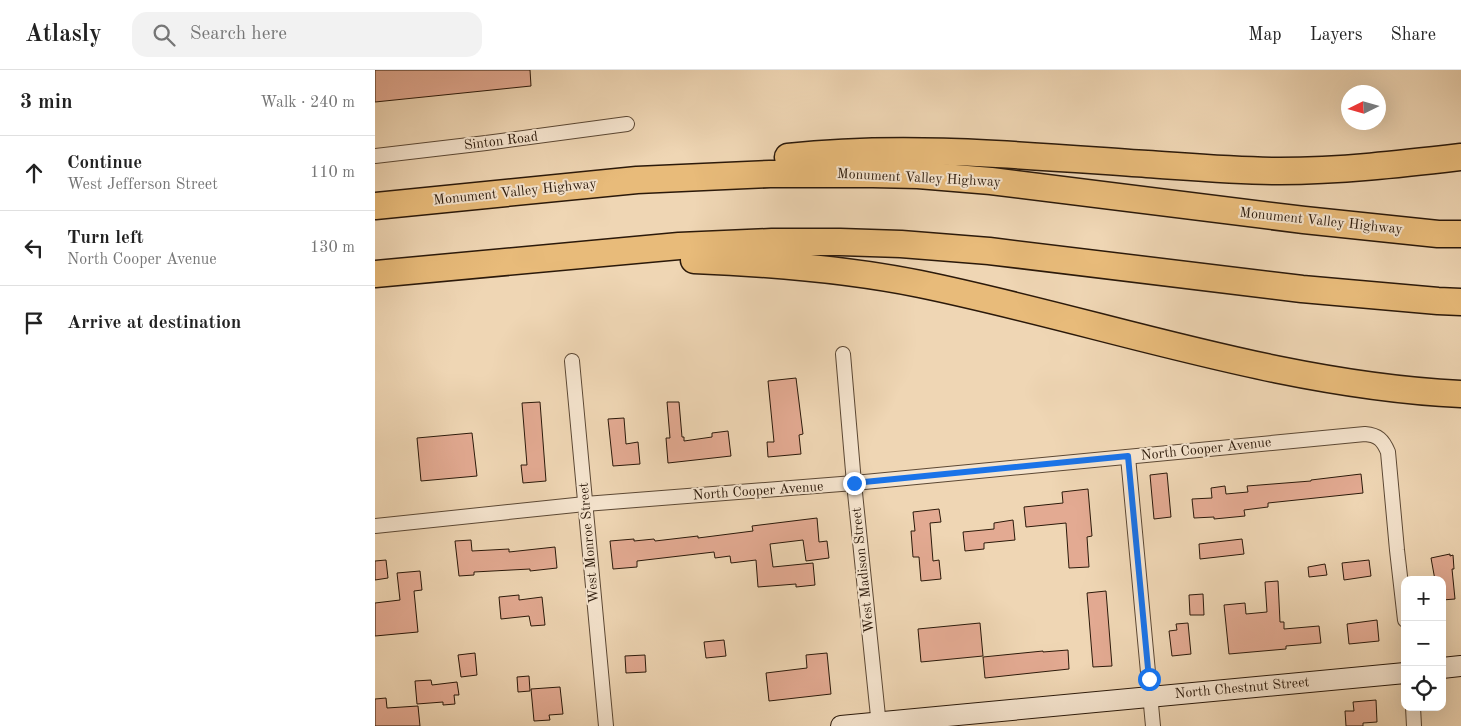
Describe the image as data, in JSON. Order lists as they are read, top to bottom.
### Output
{
  "streets": {
    "highway": ["Monument Valley Highway"],
    "main road": ["North Chestnut Street"],
    "street": [
      "Sinton Road",
      "North Cooper Avenue",
      "West Monroe Street",
      "West Madison Street"
    ]
  },
  "crossings": [
    ["North Cooper Avenue", "West Monroe Street"],
    ["North Cooper Avenue", "West Madison Street"],
    ["West Madison Street", "North Chestnut Street"]
  ],
  "north": "left",
  "page": {
    "header": "Atlasly",
    "search": "Search here",
    "nav": ["Map", "Layers", "Share"],
    "heading": ["3 min", "Walk · 240 m"],
    "list": [
      ["Continue", "West Jefferson Street", "110 m"],
      ["Turn left", "North Cooper Avenue", "130 m"],
      "Arrive at destination"
    ],
    "map_buttons": ["+", "−"]
  }
}
